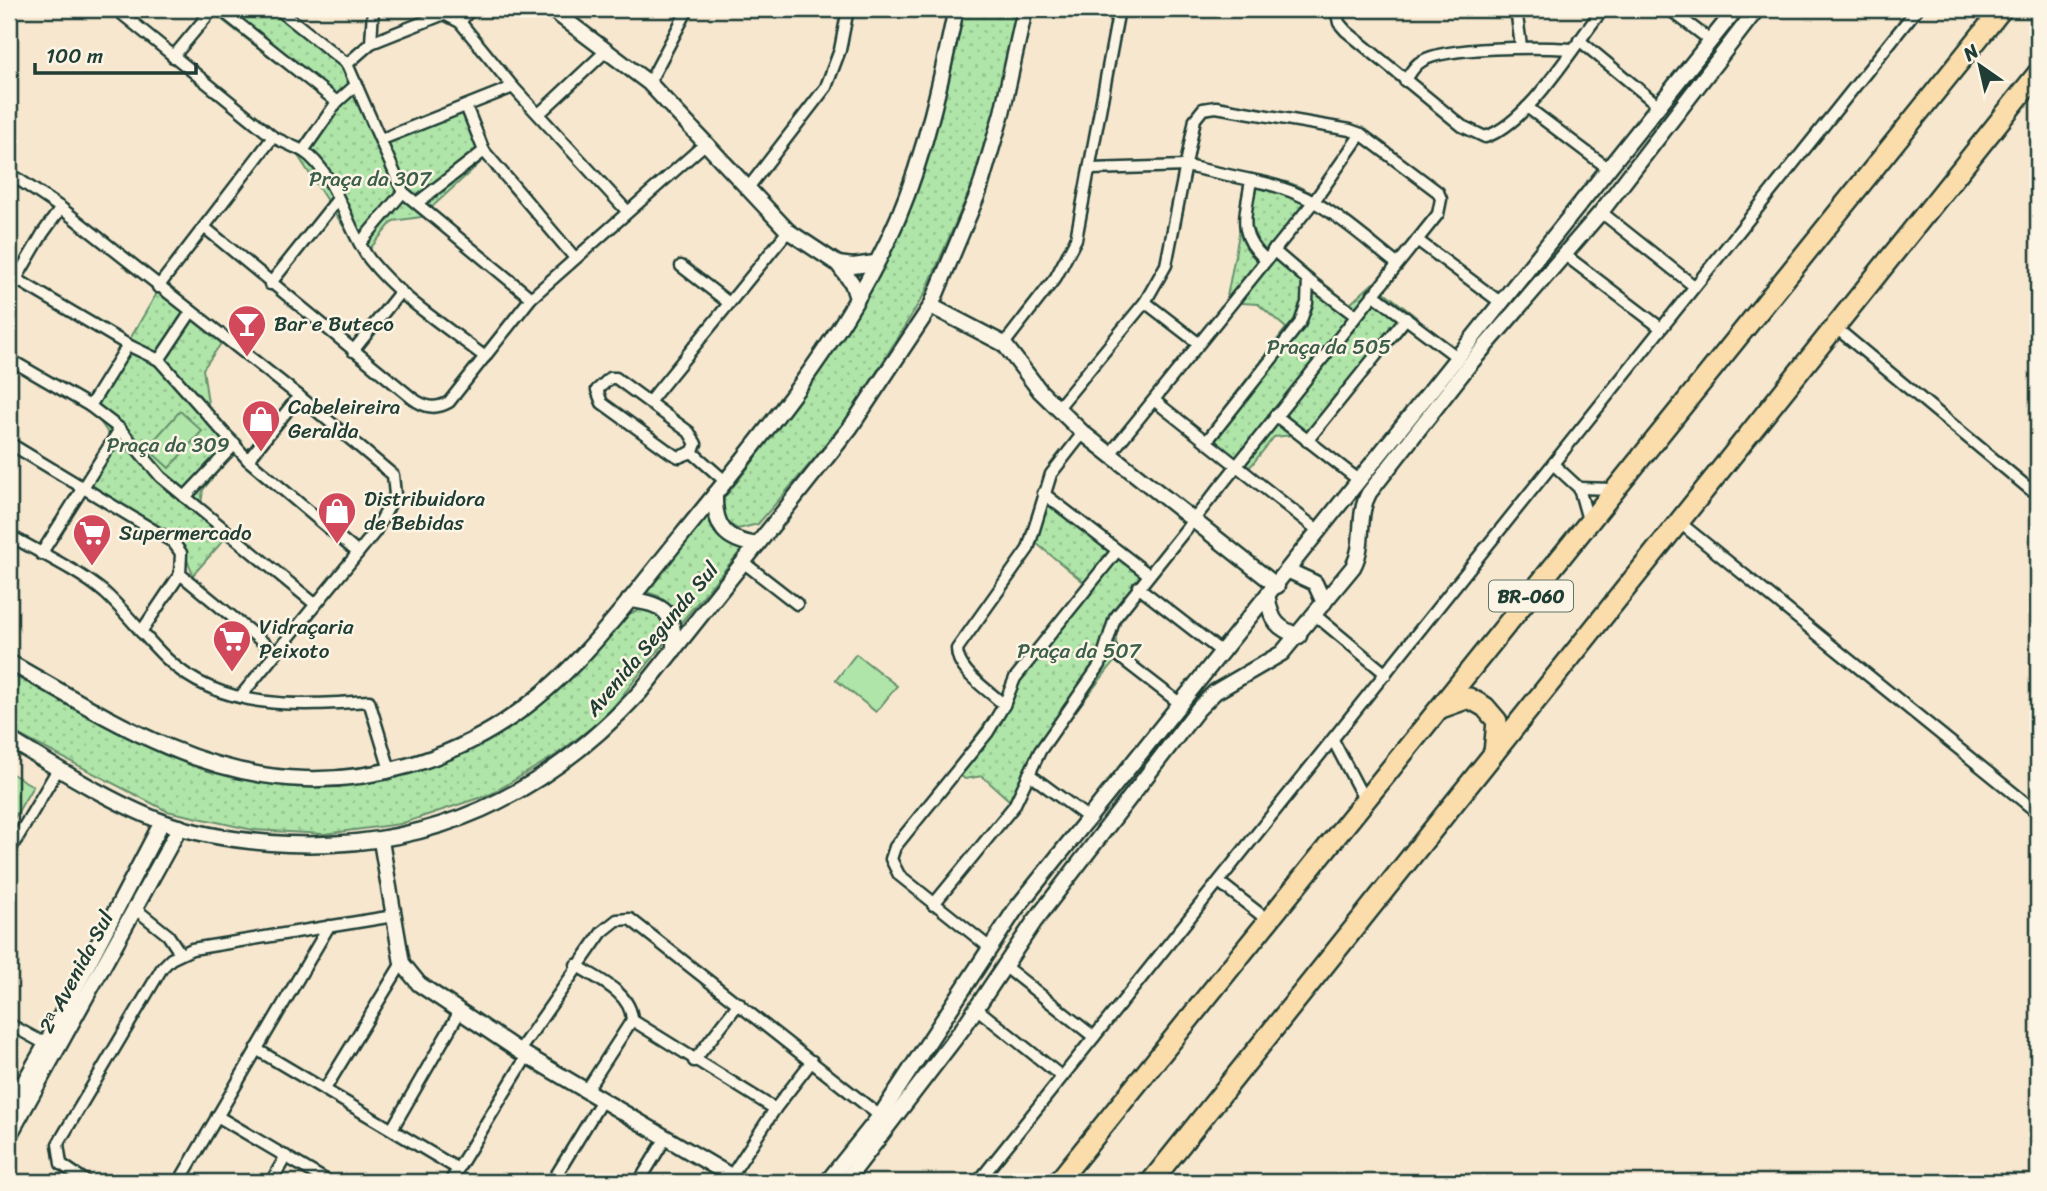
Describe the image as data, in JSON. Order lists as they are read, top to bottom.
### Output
{
  "streets": {
    "highway": ["BR-060"],
    "street": ["Avenida Segunda Sul", "2ᵃ Avenida Sul"]
  },
  "crossings": [
    ["Avenida Segunda Sul", "2ᵃ Avenida Sul"]
  ],
  "parks": [
    "Praça da 307",
    "Praça da 505",
    "Praça da 309",
    "Praça da 507"
  ],
  "places": {
    "bar": ["Bar e Buteco"],
    "shop": ["Cabeleireira Geralda", "Distribuidora de Bebidas"],
    "supermarket": ["Supermercado", "Vidraçaria Peixoto"]
  },
  "scale_bar": "100 m",
  "north": "top left"
}
